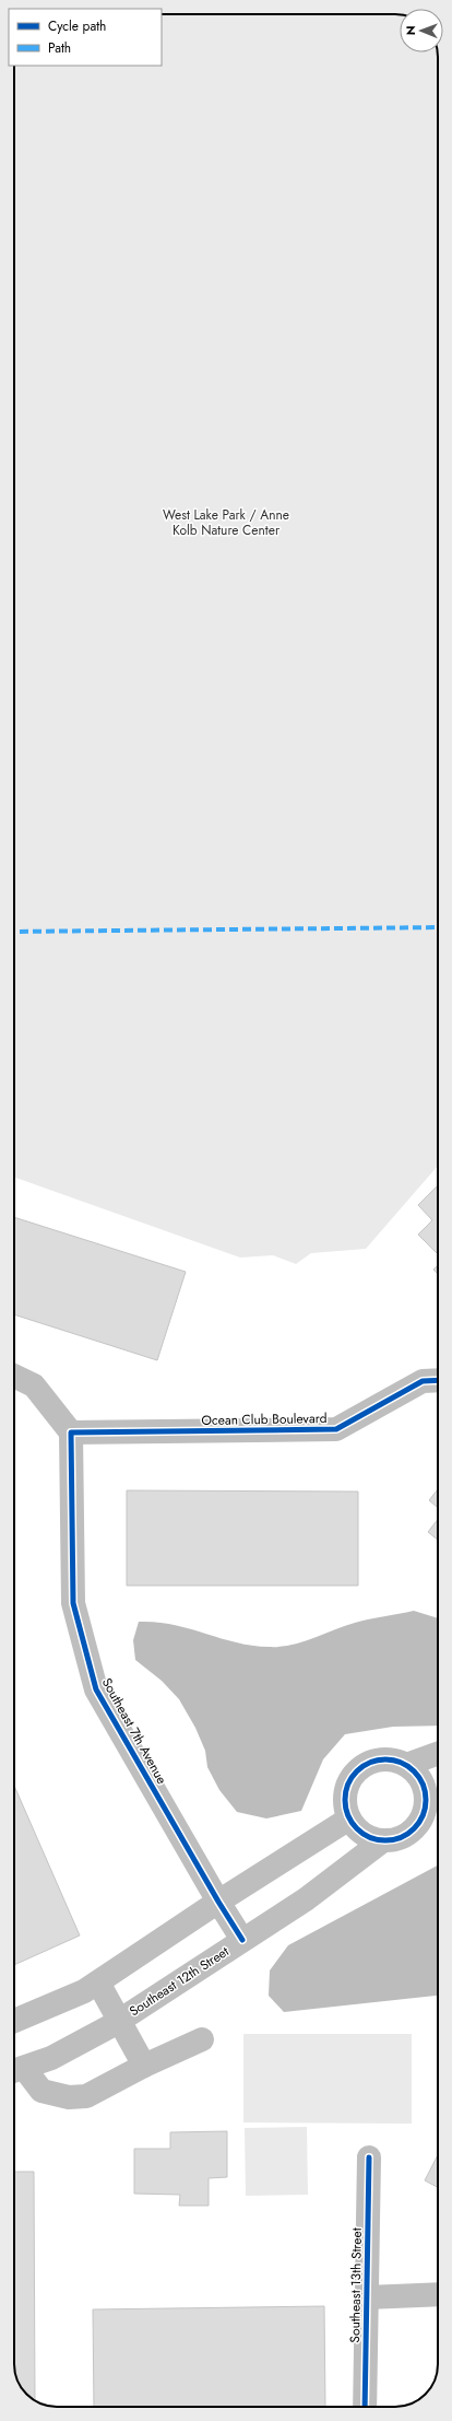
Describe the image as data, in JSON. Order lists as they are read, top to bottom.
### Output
{
  "streets": {
    "street": [
      "Ocean Club Boulevard",
      "Southeast 7th Avenue",
      "Southeast 12th Street",
      "Southeast 13th Street"
    ]
  },
  "crossings": [
    ["Ocean Club Boulevard", "Southeast 7th Avenue"],
    ["Southeast 7th Avenue", "Southeast 12th Street"]
  ],
  "parks": ["West Lake Park / Anne Kolb Nature Center"],
  "legend": ["Cycle path", "Path"],
  "north": "left"
}
